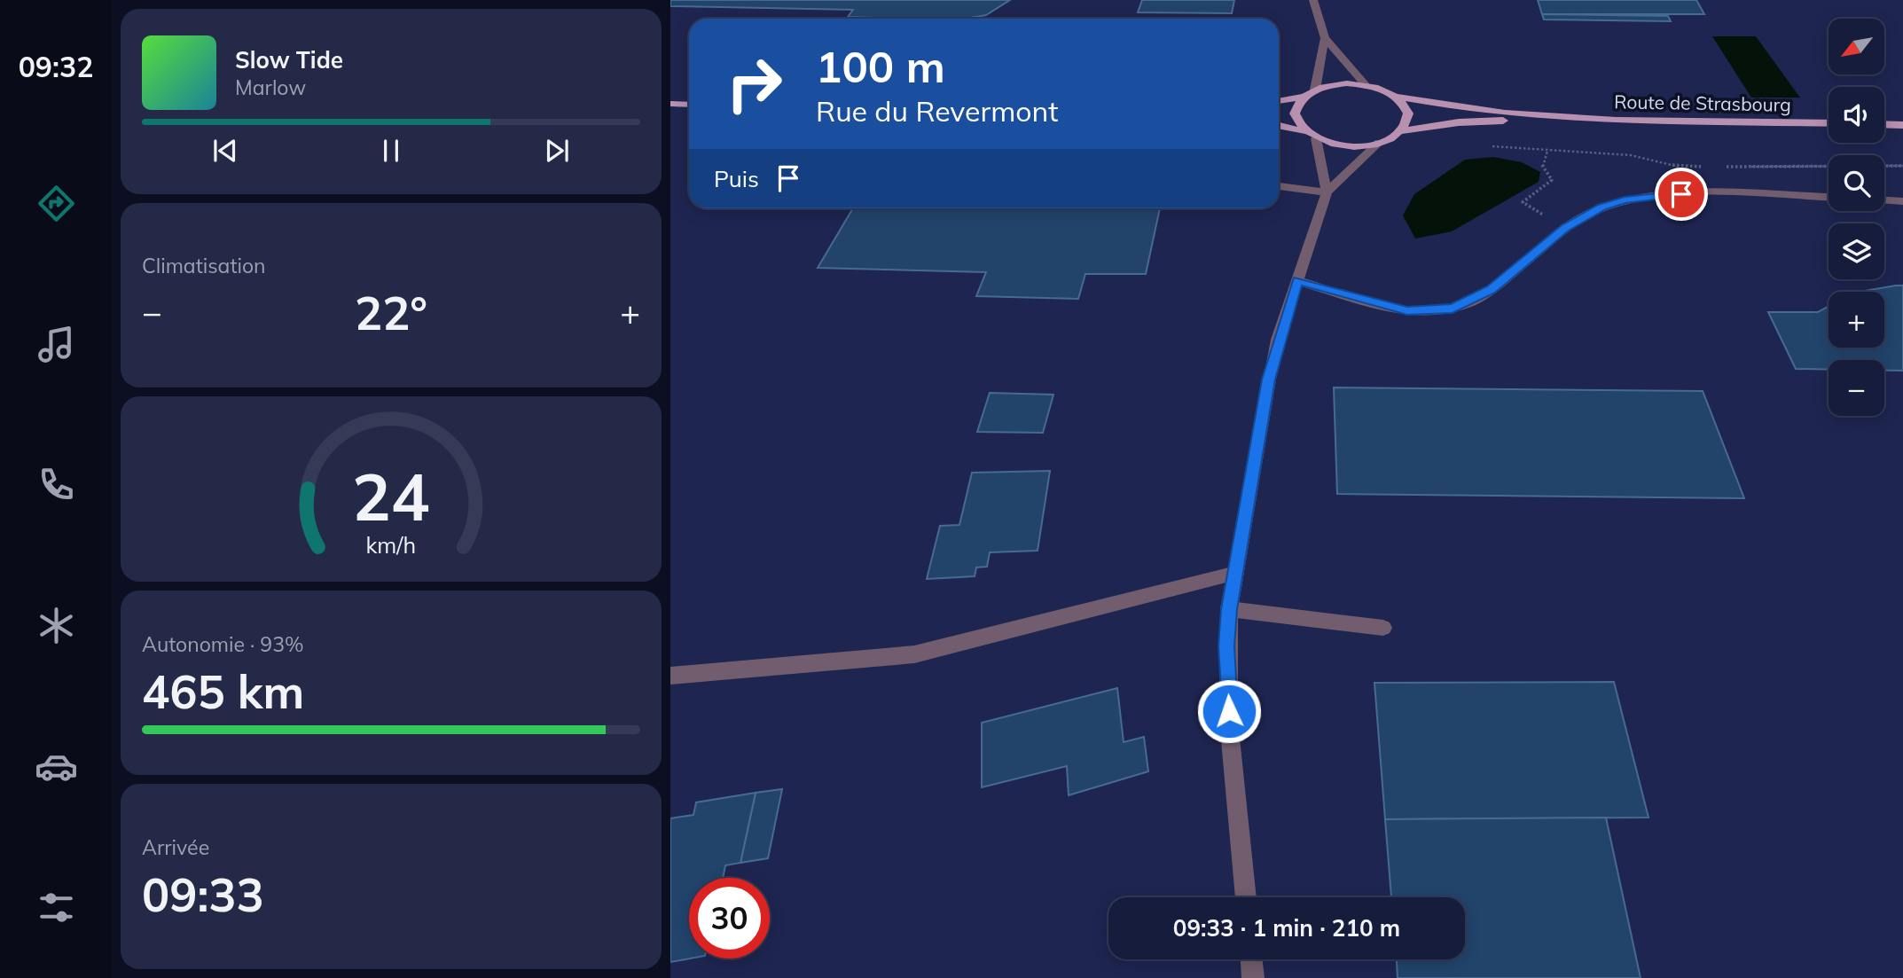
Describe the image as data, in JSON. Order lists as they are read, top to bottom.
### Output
{
  "streets": {
    "main road": ["Route de Strasbourg"]
  },
  "north": "bottom left",
  "page": {
    "tabs": "09:32",
    "map_buttons": ["+", "−"],
    "turn": ["100 m", "Rue du Revermont"],
    "song": ["Slow Tide", "Marlow"],
    "then": "Puis",
    "tile": [
      "Climatisation",
      ["Autonomie · 93%", "465 km"],
      ["Arrivée", "09:33"]
    ],
    "heat": ["−", "22°", "+"],
    "limit": "30",
    "trip": "09:33 · 1 min · 210 m",
    "gauge": ["24", "km/h"]
  }
}
